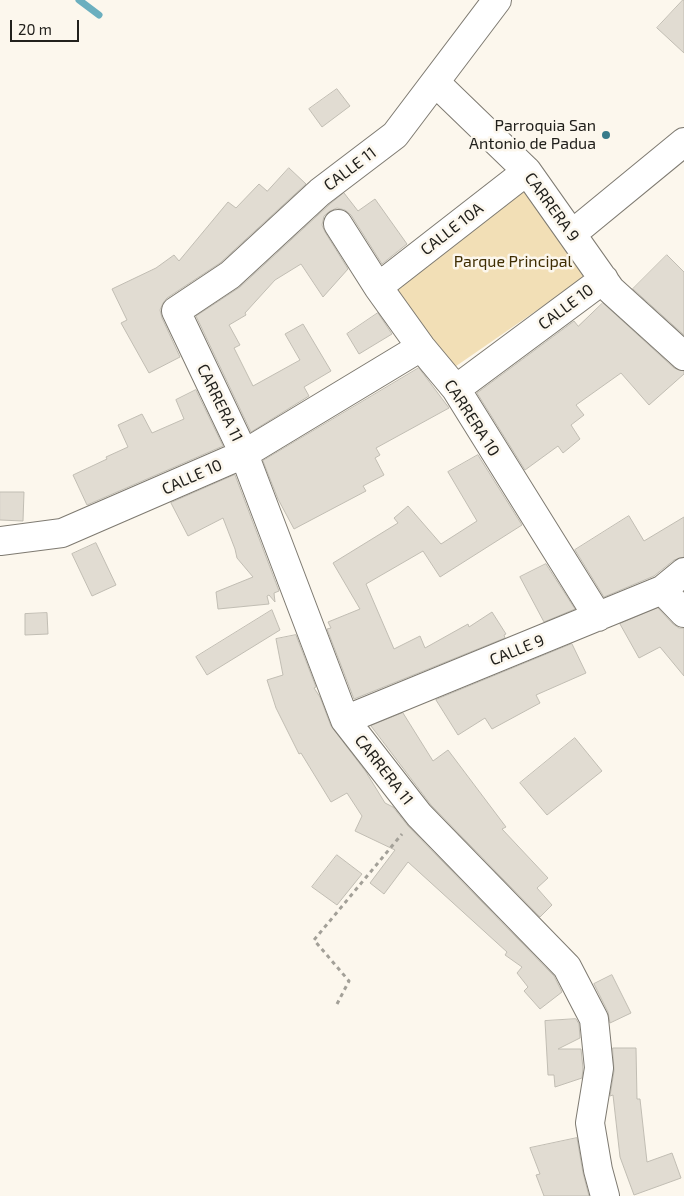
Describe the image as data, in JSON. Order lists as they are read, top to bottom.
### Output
{
  "streets": {
    "street": [
      "CALLE 11",
      "CARRERA 9",
      "CALLE 10A",
      "CALLE 10",
      "CARRERA 11",
      "CARRERA 10",
      "CALLE 9"
    ]
  },
  "crossings": [
    ["CALLE 11", "CARRERA 9"],
    ["CALLE 11", "CARRERA 11"],
    ["CARRERA 9", "CALLE 10A"],
    ["CARRERA 9", "CALLE 10"],
    ["CALLE 10A", "CARRERA 10"],
    ["CALLE 10", "CARRERA 11"],
    ["CALLE 10", "CARRERA 10"],
    ["CARRERA 11", "CALLE 9"],
    ["CARRERA 10", "CALLE 9"]
  ],
  "parks": ["Parque Principal"],
  "places": ["Parroquia San Antonio de Padua"],
  "scale_bar": "20 m"
}
